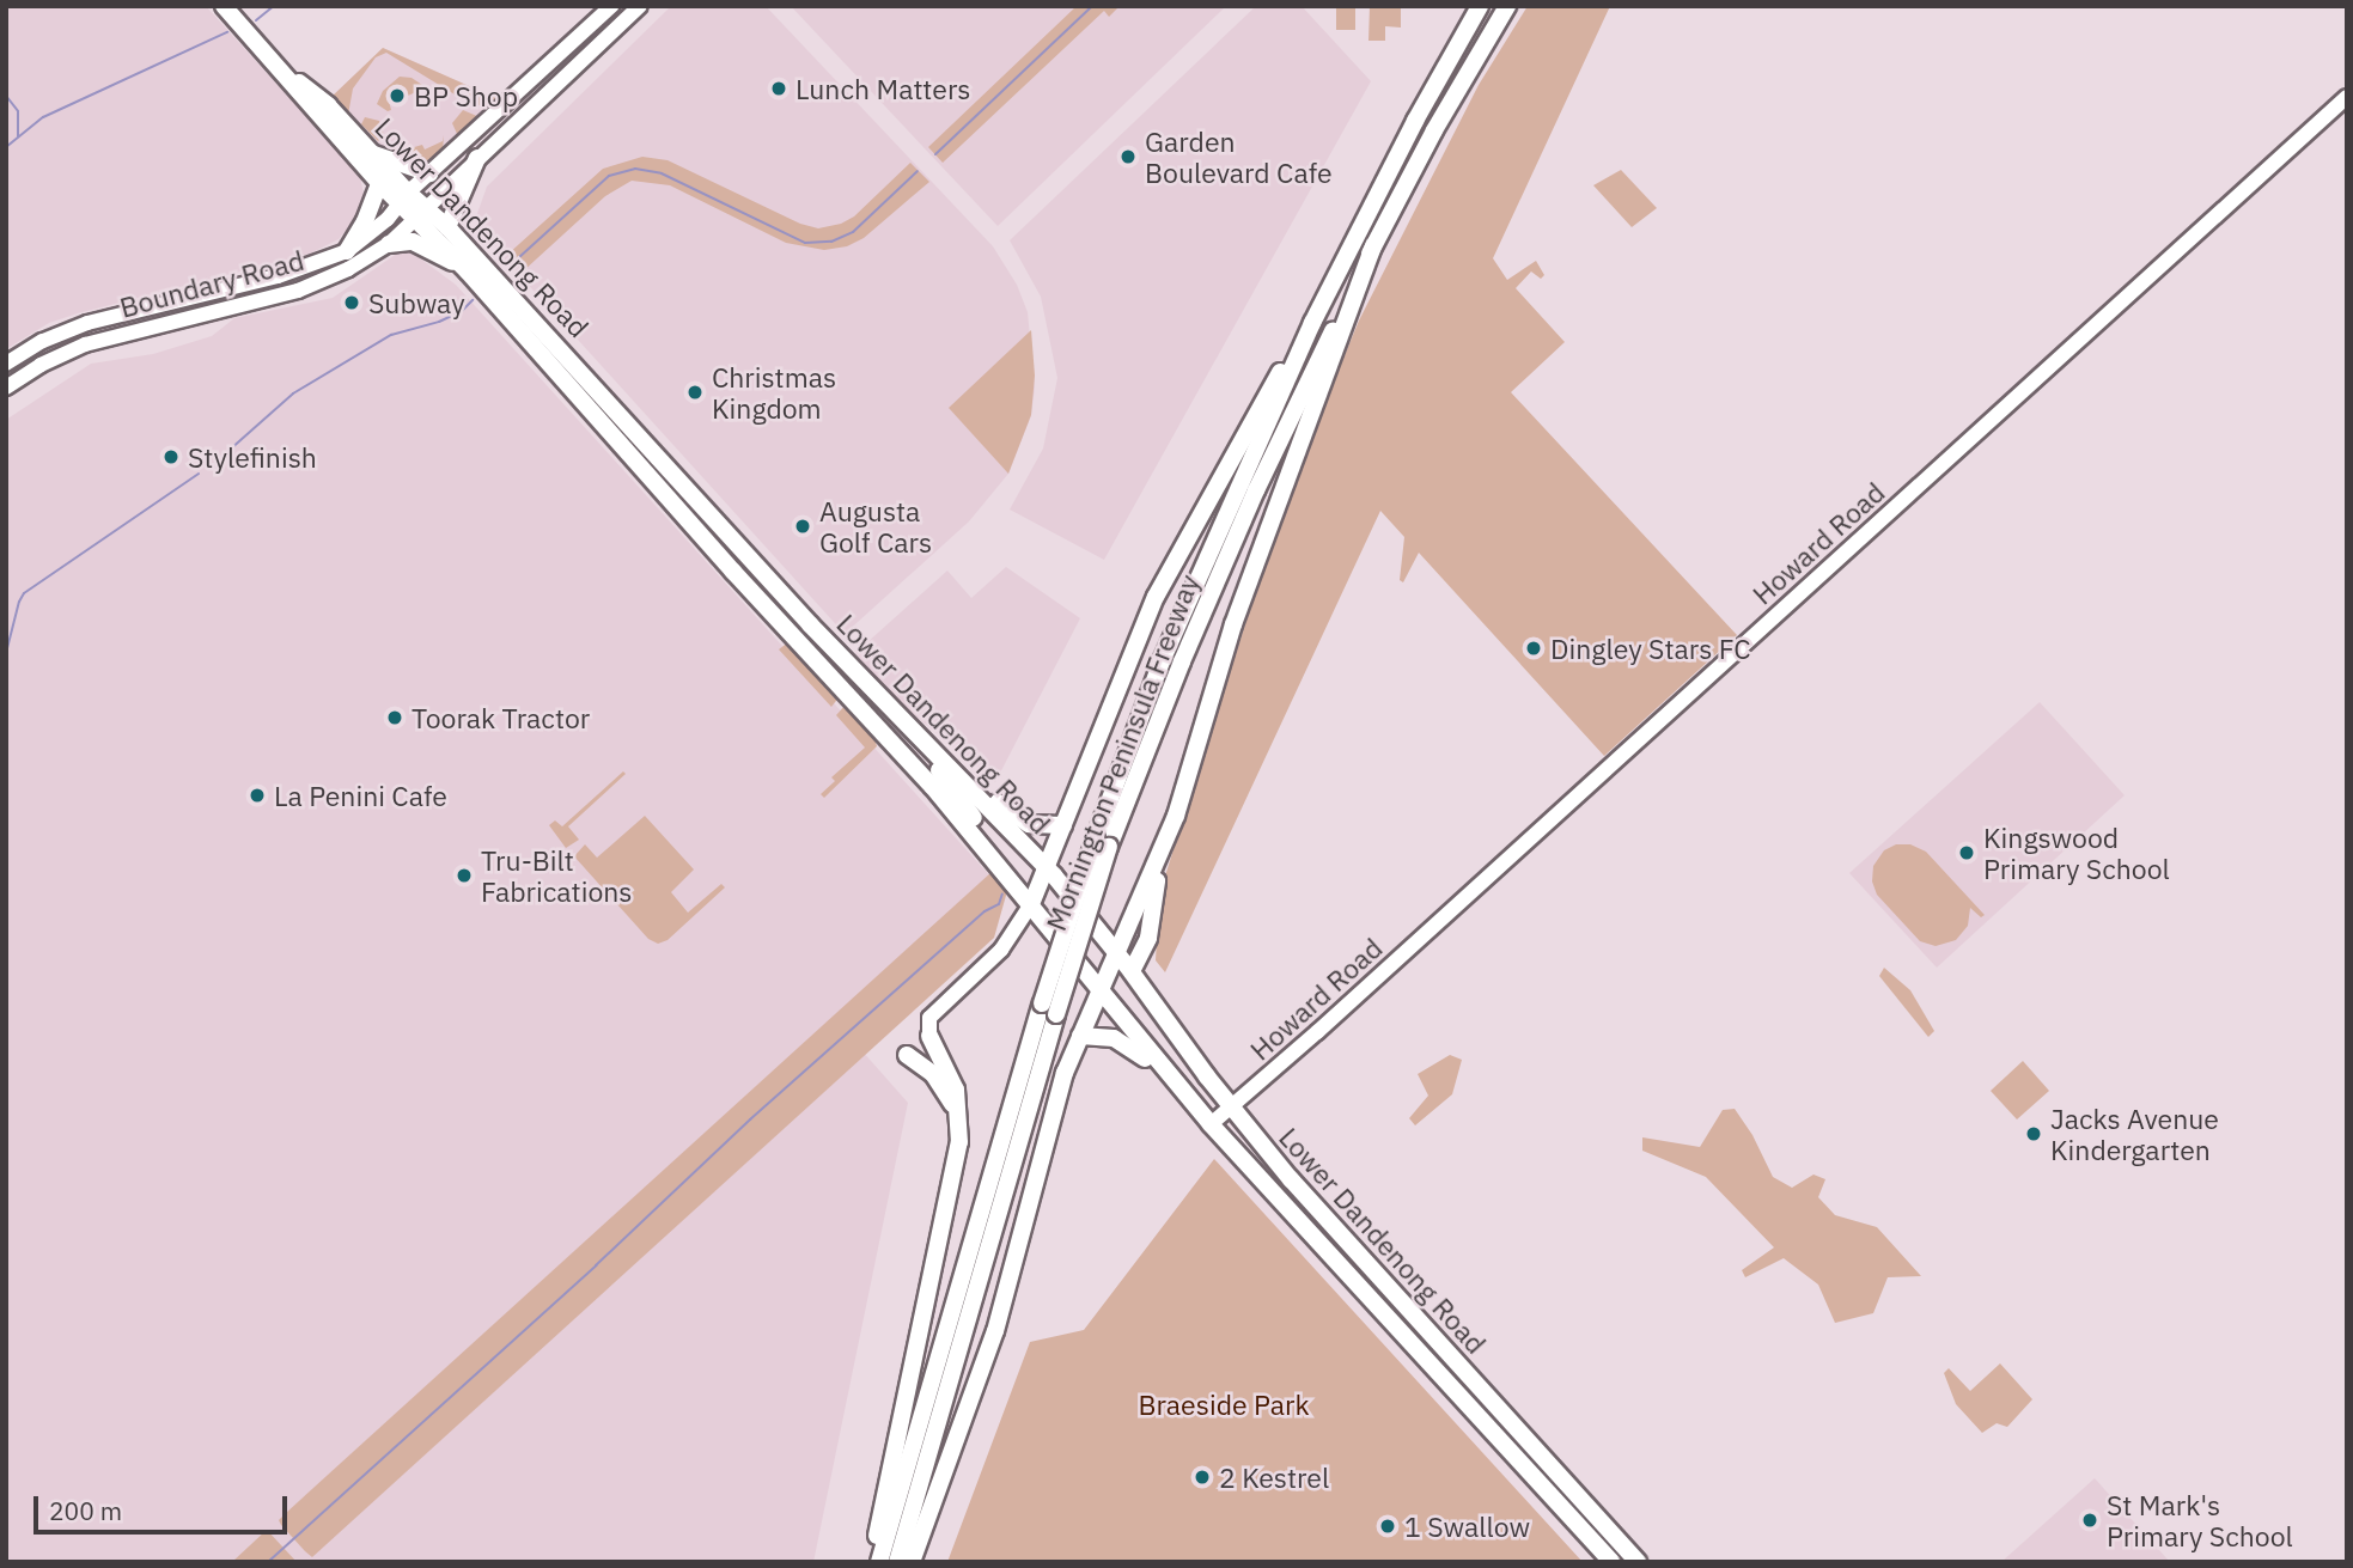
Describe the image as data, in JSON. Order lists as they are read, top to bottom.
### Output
{
  "streets": {
    "highway": ["Lower Dandenong Road", "Mornington Peninsula Freeway"],
    "main road": ["Boundary Road", "Howard Road"]
  },
  "crossings": [
    ["Lower Dandenong Road", "Boundary Road"],
    ["Lower Dandenong Road", "Howard Road"]
  ],
  "parks": ["Braeside Park"],
  "places": [
    "Lunch Matters",
    "BP Shop",
    "Garden Boulevard Cafe",
    "Subway",
    "Christmas Kingdom",
    "Stylefinish",
    "Augusta Golf Cars",
    "Dingley Stars FC",
    "Toorak Tractor",
    "La Penini Cafe",
    "Kingswood Primary School",
    "Tru-Bilt Fabrications",
    "Jacks Avenue Kindergarten",
    "2 Kestrel",
    "St Mark's Primary School",
    "1 Swallow"
  ],
  "scale_bar": "200 m"
}
